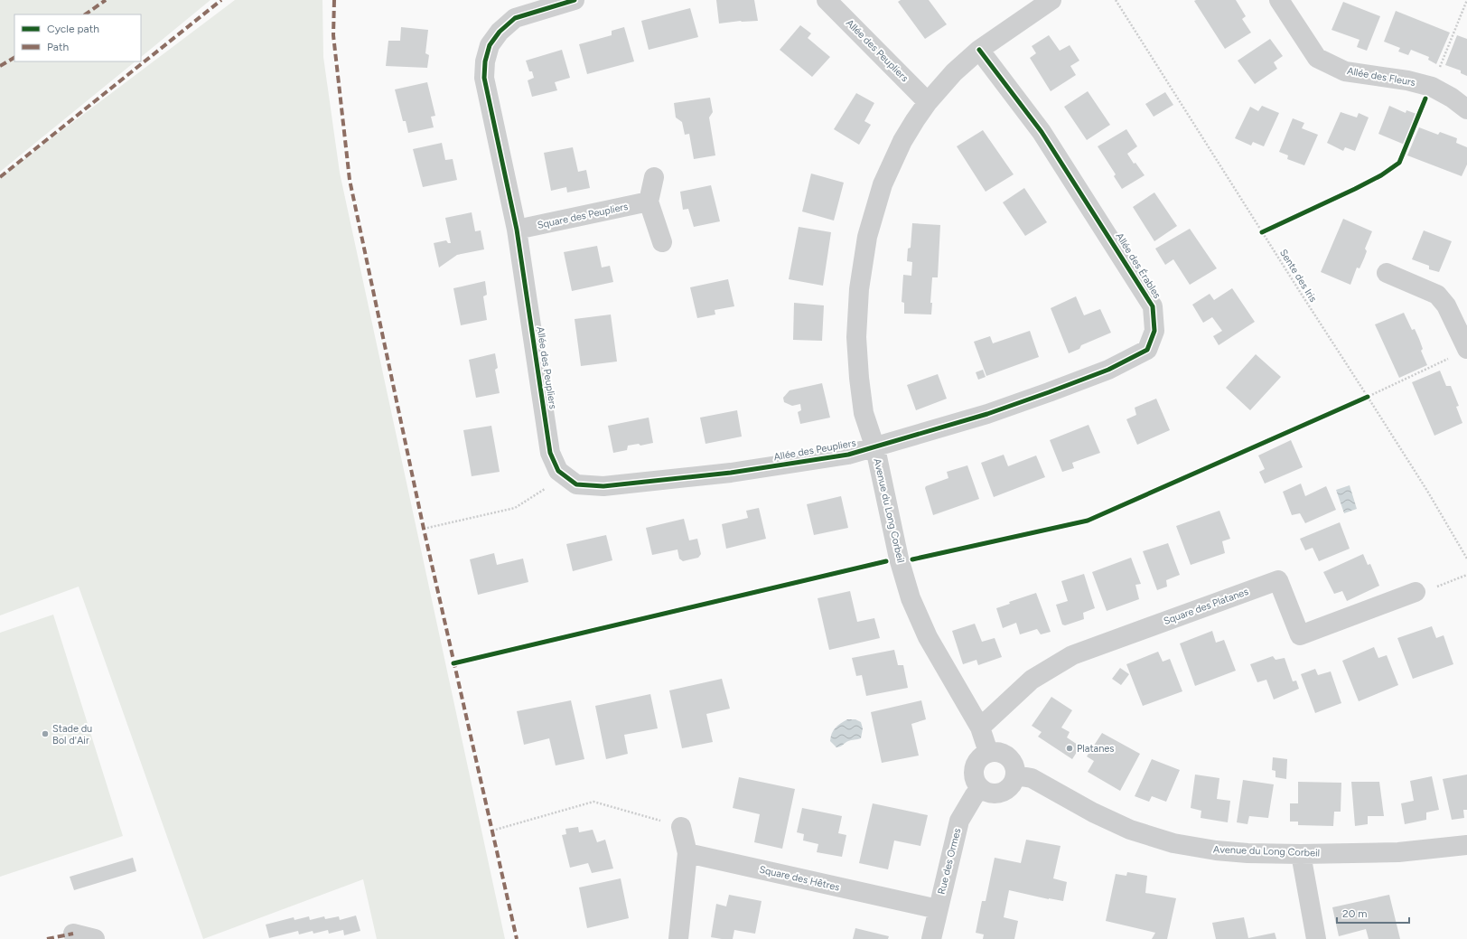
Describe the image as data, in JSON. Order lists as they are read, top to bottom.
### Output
{
  "streets": {
    "street": [
      "Allée des Peupliers",
      "Allée des Fleurs",
      "Square des Peupliers",
      "Allée des Érables",
      "Avenue du Long Corbeil",
      "Square des Platanes",
      "Rue des Ormes",
      "Square des Hêtres"
    ],
    "path": ["Sente des Iris"]
  },
  "crossings": [
    ["Allée des Peupliers", "Square des Peupliers"],
    ["Allée des Peupliers", "Allée des Érables"],
    ["Allée des Peupliers", "Avenue du Long Corbeil"],
    ["Allée des Érables", "Avenue du Long Corbeil"],
    ["Avenue du Long Corbeil", "Square des Platanes"],
    ["Avenue du Long Corbeil", "Rue des Ormes"],
    ["Rue des Ormes", "Square des Hêtres"]
  ],
  "places": ["Stade du Bol d'Air", "Platanes"],
  "legend": ["Cycle path", "Path"],
  "scale_bar": "20 m"
}
